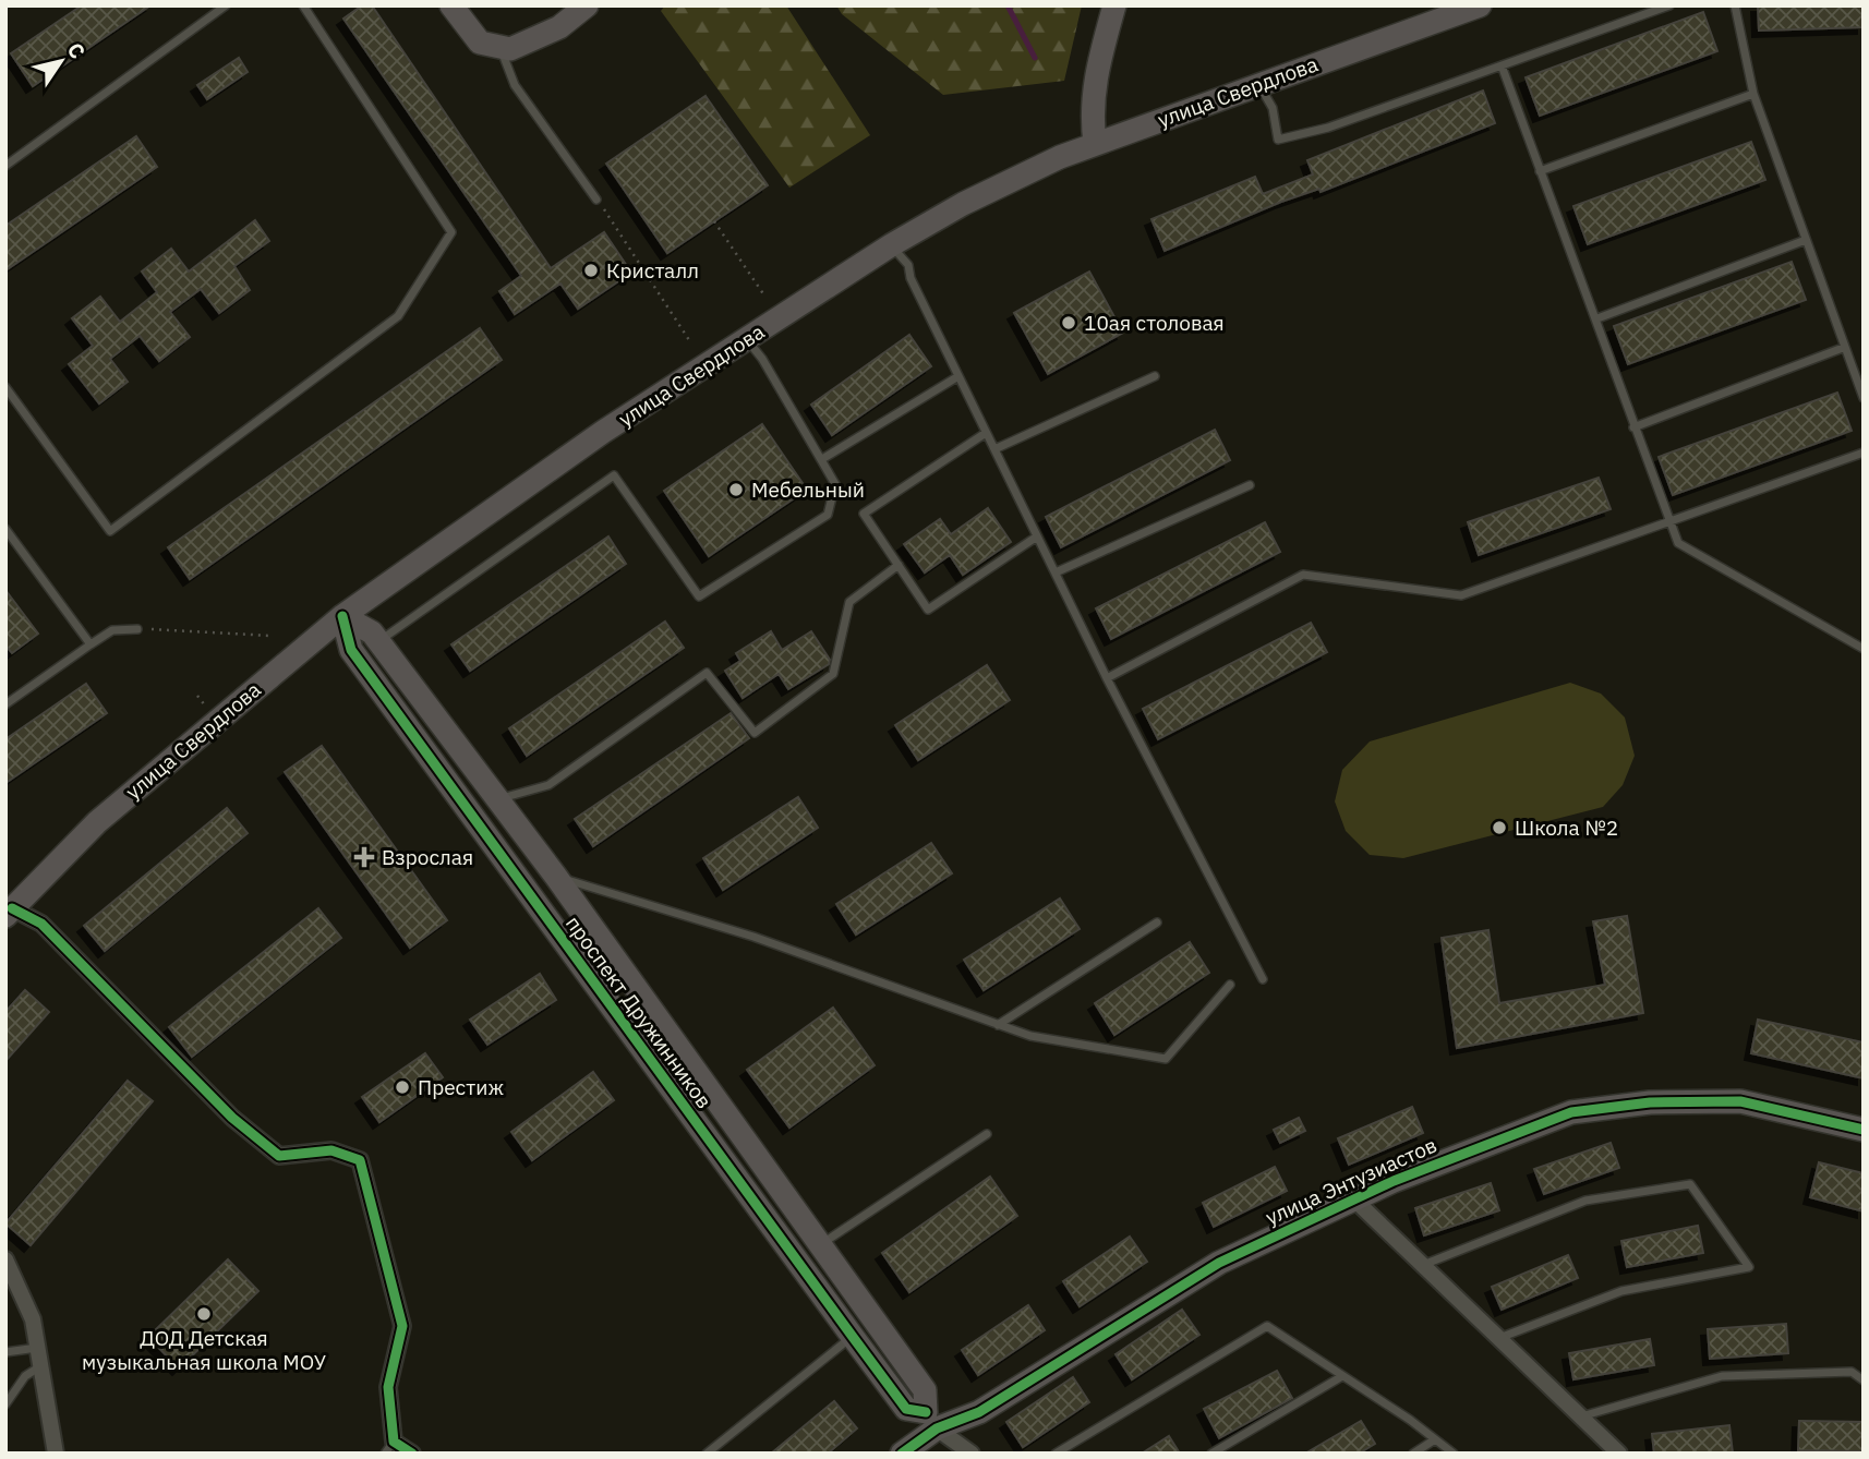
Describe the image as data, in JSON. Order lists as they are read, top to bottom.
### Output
{
  "streets": {
    "street": ["улица Свердлова", "проспект Дружинников", "улица Энтузиастов"]
  },
  "crossings": [
    ["улица Свердлова", "проспект Дружинников"],
    ["проспект Дружинников", "улица Энтузиастов"]
  ],
  "places": {
    "other": [
      "Кристалл",
      "10ая столовая",
      "Мебельный",
      "Школа №2",
      "Престиж",
      "ДОД Детская музыкальная школа МОУ"
    ],
    "health": ["Взрослая"]
  },
  "north": "top right"
}
